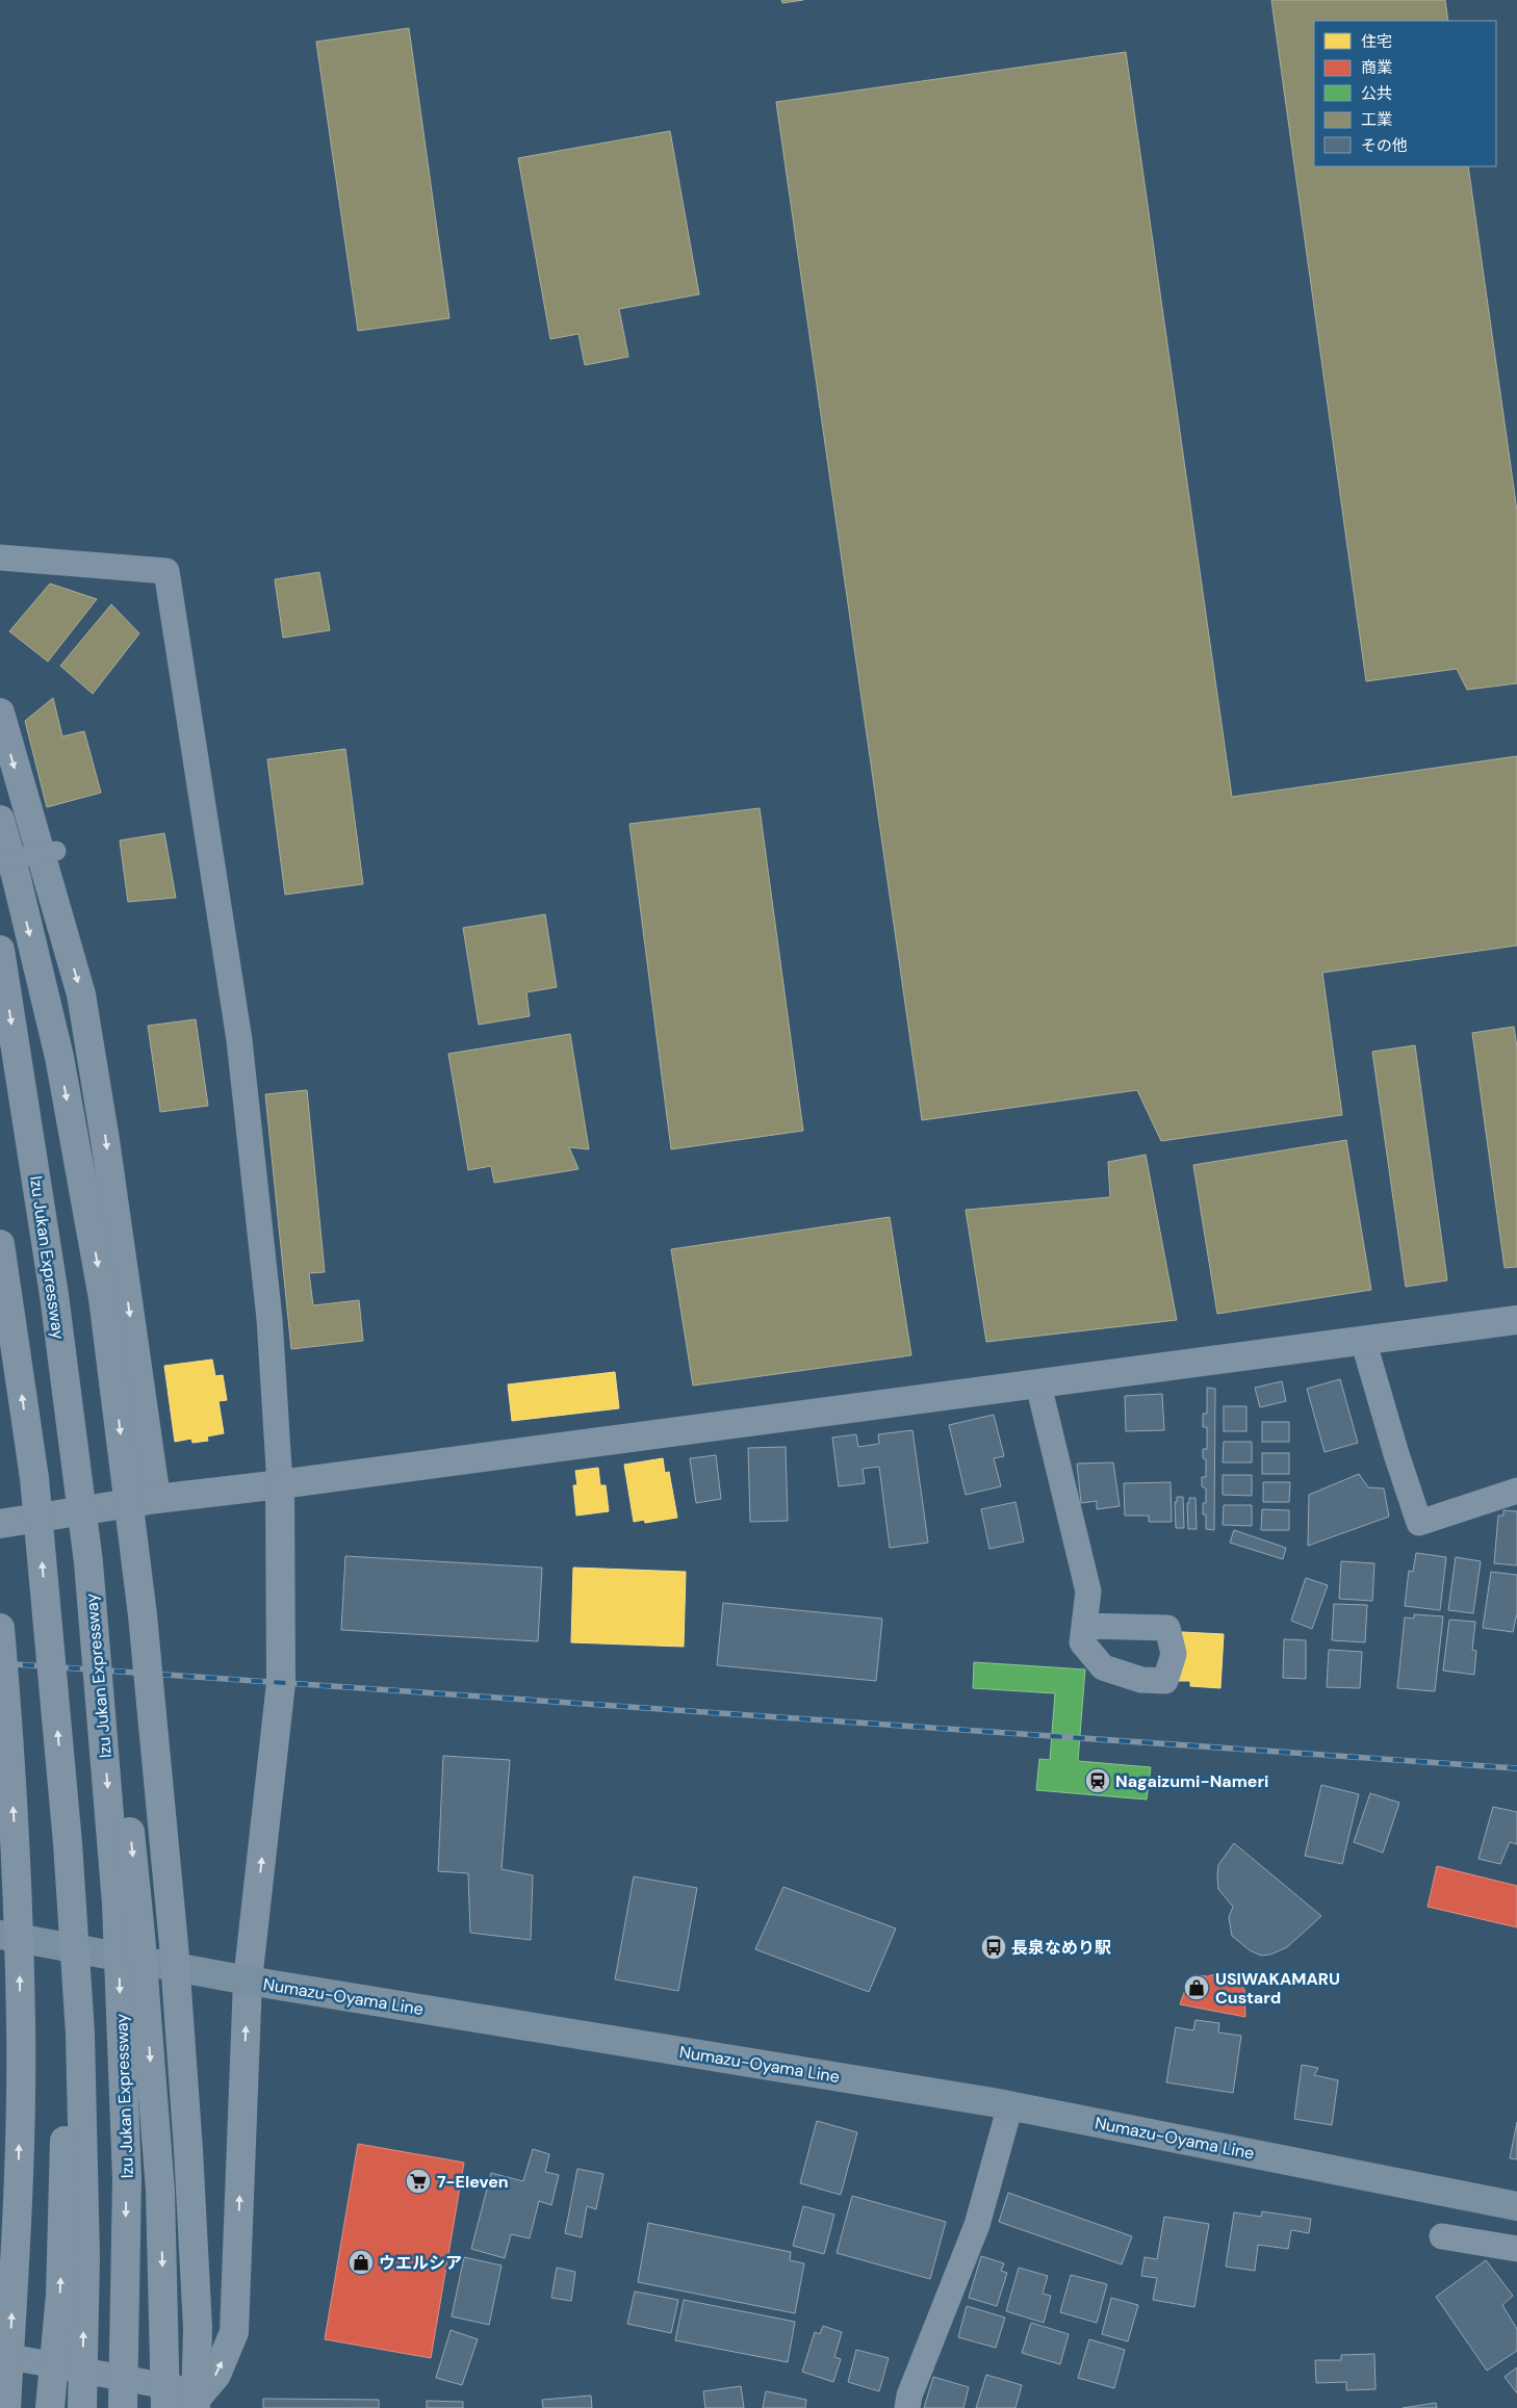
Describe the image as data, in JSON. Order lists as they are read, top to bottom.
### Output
{
  "streets": {
    "highway": ["Izu Jukan Expressway"],
    "main road": ["Numazu-Oyama Line"]
  },
  "places": {
    "station": ["Nagaizumi-Nameri"],
    "bus stop": ["長泉なめり駅"],
    "shop": ["USIWAKAMARU Custard", "ウエルシア"],
    "supermarket": ["7-Eleven"]
  },
  "legend": [
    "住宅",
    "商業",
    "公共",
    "工業",
    "その他"
  ]
}
